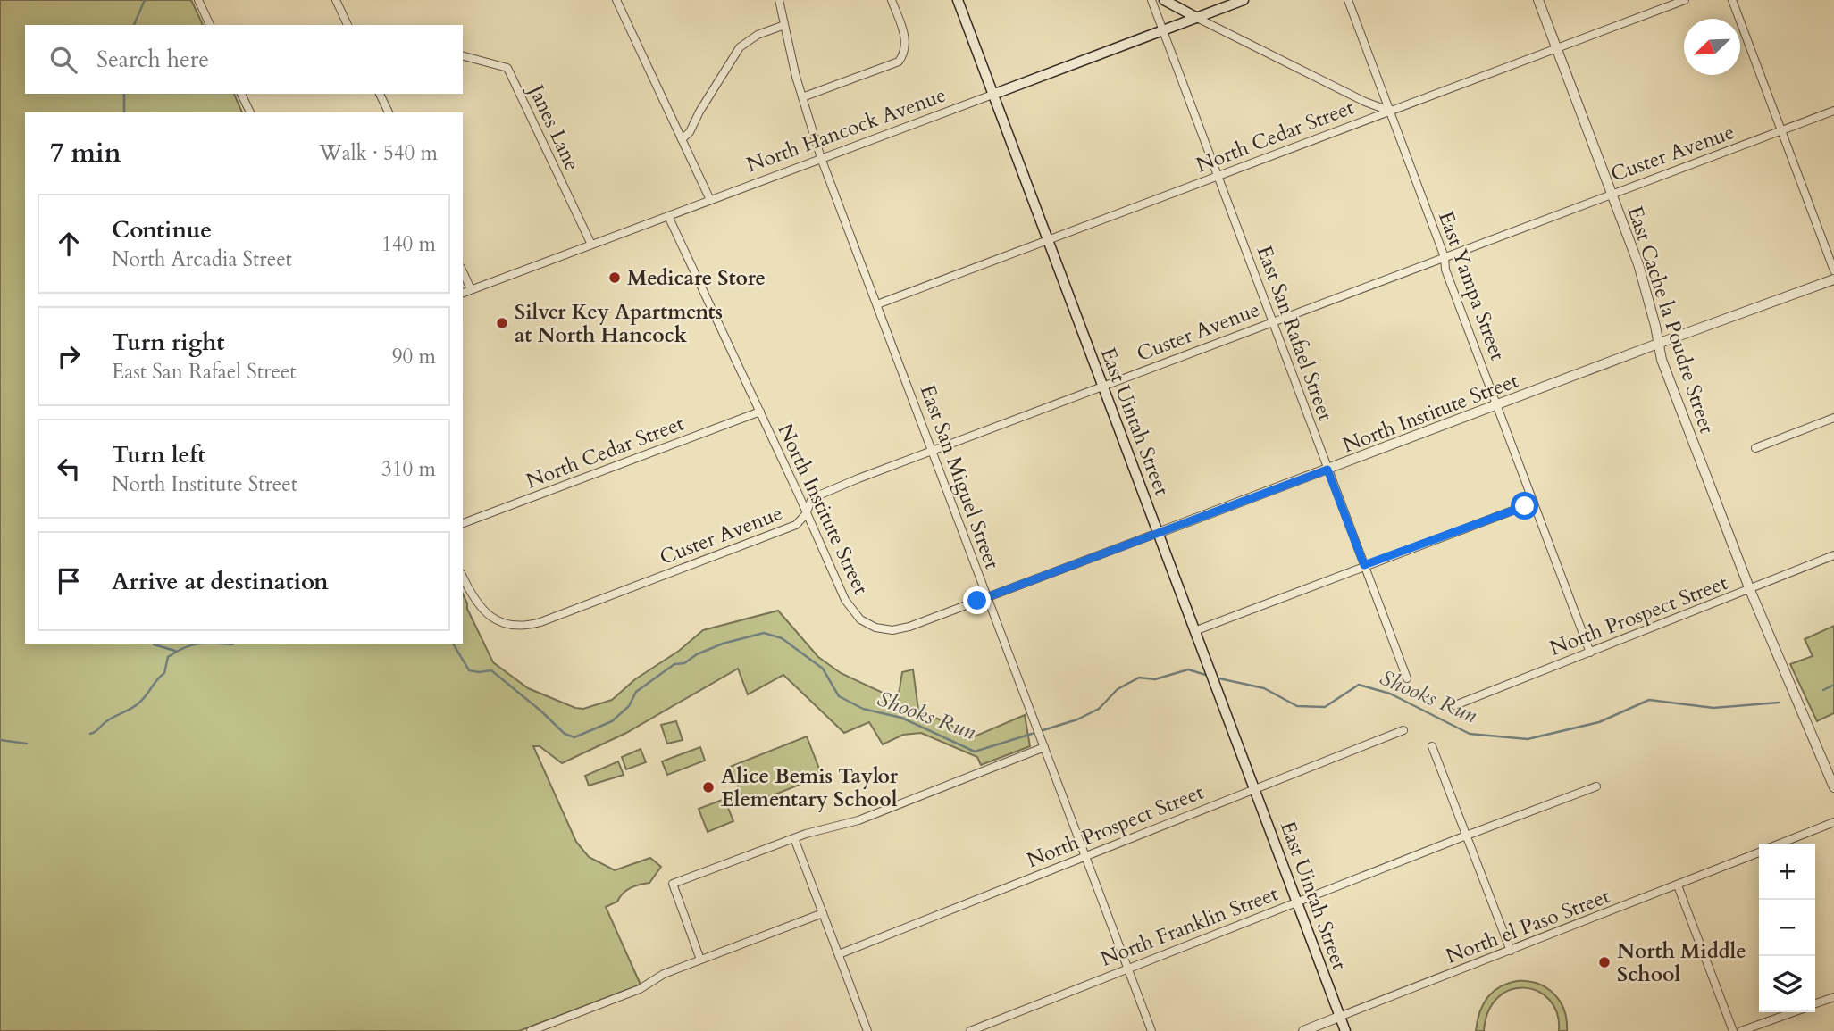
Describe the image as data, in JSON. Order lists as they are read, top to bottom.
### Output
{
  "streets": {
    "main road": ["North Hancock Avenue", "East Uintah Street"],
    "street": [
      "Janes Lane",
      "North Cedar Street",
      "Custer Avenue",
      "East Yampa Street",
      "East Cache la Poudre Street",
      "East San Rafael Street",
      "North Institute Street",
      "East San Miguel Street",
      "North Prospect Street",
      "North Franklin Street",
      "North el Paso Street"
    ]
  },
  "crossings": [
    ["Janes Lane", "North Hancock Avenue"],
    ["North Hancock Avenue", "East San Rafael Street"],
    ["North Hancock Avenue", "North Institute Street"],
    ["North Hancock Avenue", "East Uintah Street"],
    ["North Hancock Avenue", "East San Miguel Street"],
    ["North Cedar Street", "East Yampa Street"],
    ["North Cedar Street", "East Cache la Poudre Street"],
    ["North Cedar Street", "East San Rafael Street"],
    ["North Cedar Street", "North Institute Street"],
    ["North Cedar Street", "East Uintah Street"],
    ["North Cedar Street", "East San Miguel Street"],
    ["Custer Avenue", "East Yampa Street"],
    ["Custer Avenue", "East Cache la Poudre Street"],
    ["Custer Avenue", "East San Rafael Street"],
    ["Custer Avenue", "North Institute Street"],
    ["Custer Avenue", "East Uintah Street"],
    ["Custer Avenue", "East San Miguel Street"],
    ["East Yampa Street", "North Institute Street"],
    ["East Yampa Street", "North Prospect Street"],
    ["East Cache la Poudre Street", "North Institute Street"],
    ["East Cache la Poudre Street", "North Prospect Street"],
    ["East San Rafael Street", "North Institute Street"],
    ["North Institute Street", "East Uintah Street"],
    ["North Institute Street", "East San Miguel Street"],
    ["East Uintah Street", "North Prospect Street"],
    ["East Uintah Street", "North Franklin Street"],
    ["East Uintah Street", "North el Paso Street"],
    ["East San Miguel Street", "North Prospect Street"],
    ["East San Miguel Street", "North Franklin Street"]
  ],
  "water": ["Shooks Run"],
  "places": [
    "Medicare Store",
    "Silver Key Apartments at North Hancock",
    "Alice Bemis Taylor Elementary School",
    "North Middle School"
  ],
  "north": "bottom left",
  "page": {
    "search": "Search here",
    "heading": ["7 min", "Walk · 540 m"],
    "list": [
      ["Continue", "North Arcadia Street", "140 m"],
      ["Turn right", "East San Rafael Street", "90 m"],
      ["Turn left", "North Institute Street", "310 m"],
      "Arrive at destination"
    ],
    "map_buttons": ["+", "−"]
  }
}
